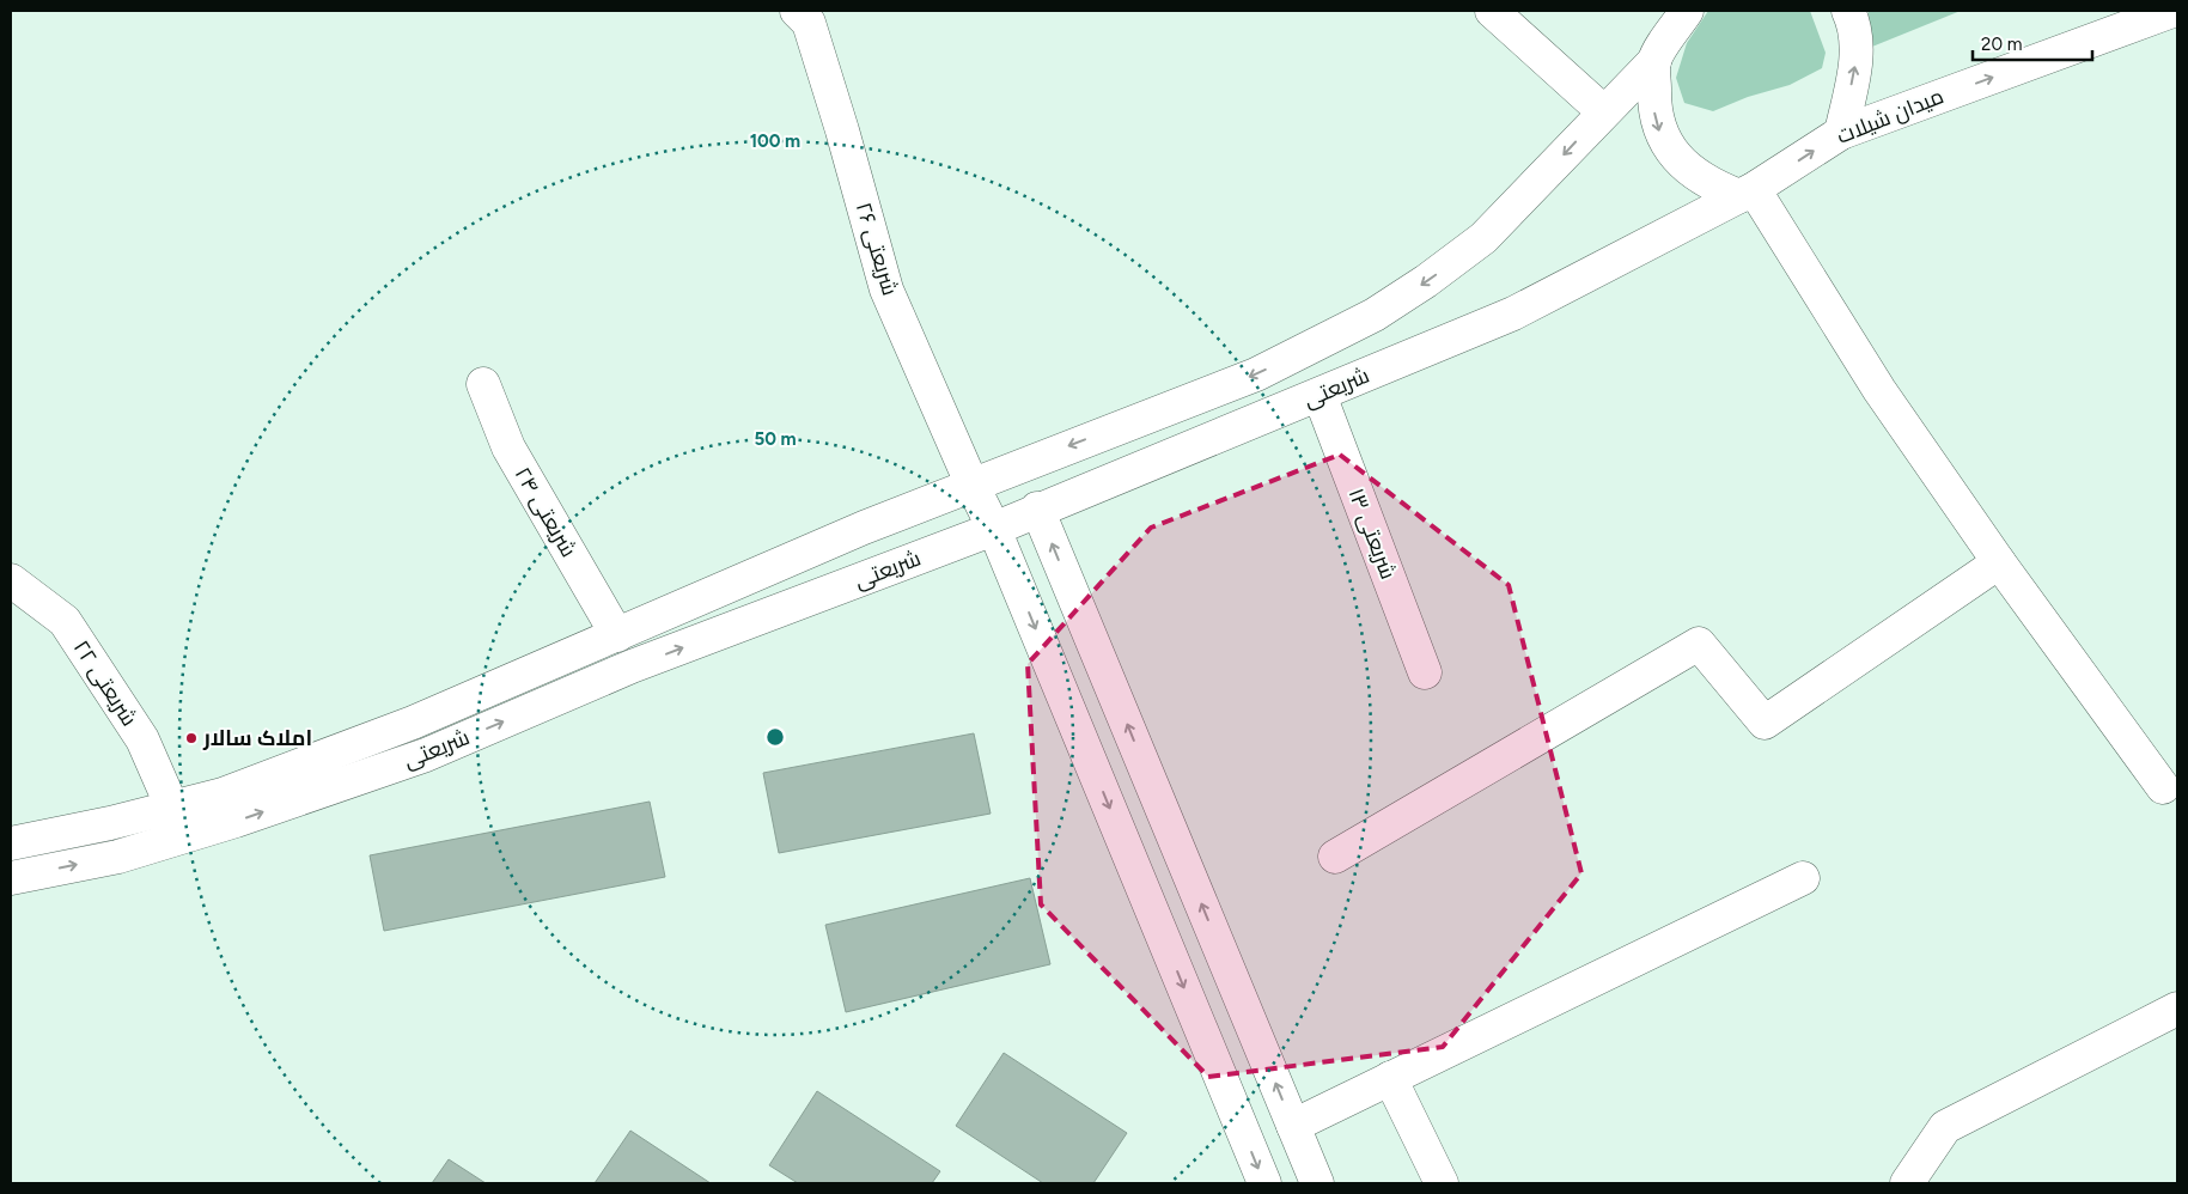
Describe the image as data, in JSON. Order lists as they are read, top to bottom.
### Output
{
  "streets": {
    "main road": [
      "میدان شیلات",
      "شریعتی ۲۶",
      "شریعتی",
      "شریعتی ۲۴",
      "شریعتی ۱۳",
      "شریعتی ۲۲"
    ]
  },
  "crossings": [
    ["میدان شیلات", "شریعتی"],
    ["شریعتی ۲۶", "شریعتی"],
    ["شریعتی", "شریعتی ۲۴"],
    ["شریعتی", "شریعتی ۱۳"],
    ["شریعتی", "شریعتی ۲۲"]
  ],
  "one_way": ["میدان شیلات"],
  "places": ["املاک سالار"],
  "scale_bar": "20 m",
  "rings": ["100 m", "50 m"]
}
